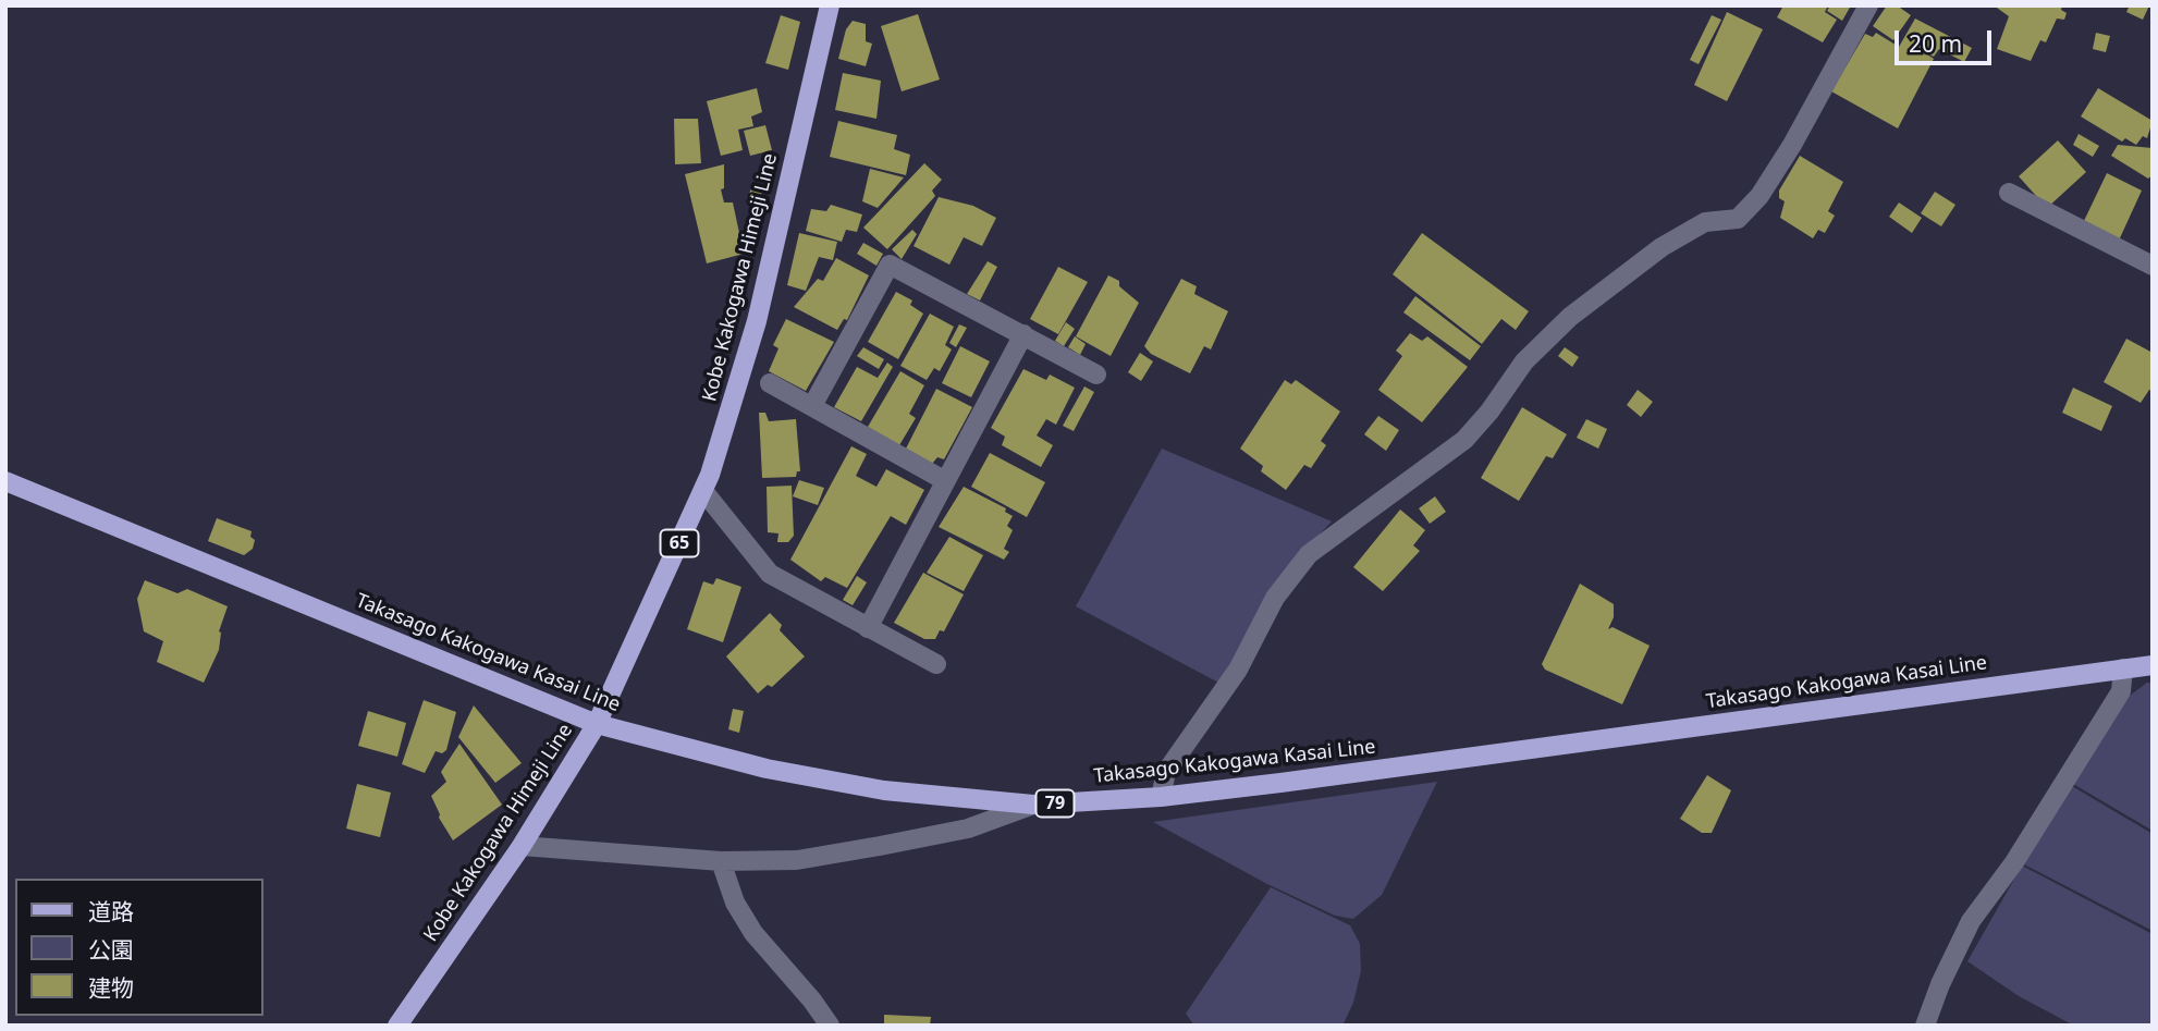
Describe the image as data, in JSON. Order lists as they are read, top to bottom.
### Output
{
  "streets": {
    "main road": [
      "Kobe Kakogawa Himeji Line",
      "65",
      "Takasago Kakogawa Kasai Line",
      "79"
    ]
  },
  "crossings": [
    ["Kobe Kakogawa Himeji Line", "Takasago Kakogawa Kasai Line"]
  ],
  "legend": ["道路", "公園", "建物"],
  "scale_bar": "20 m"
}
